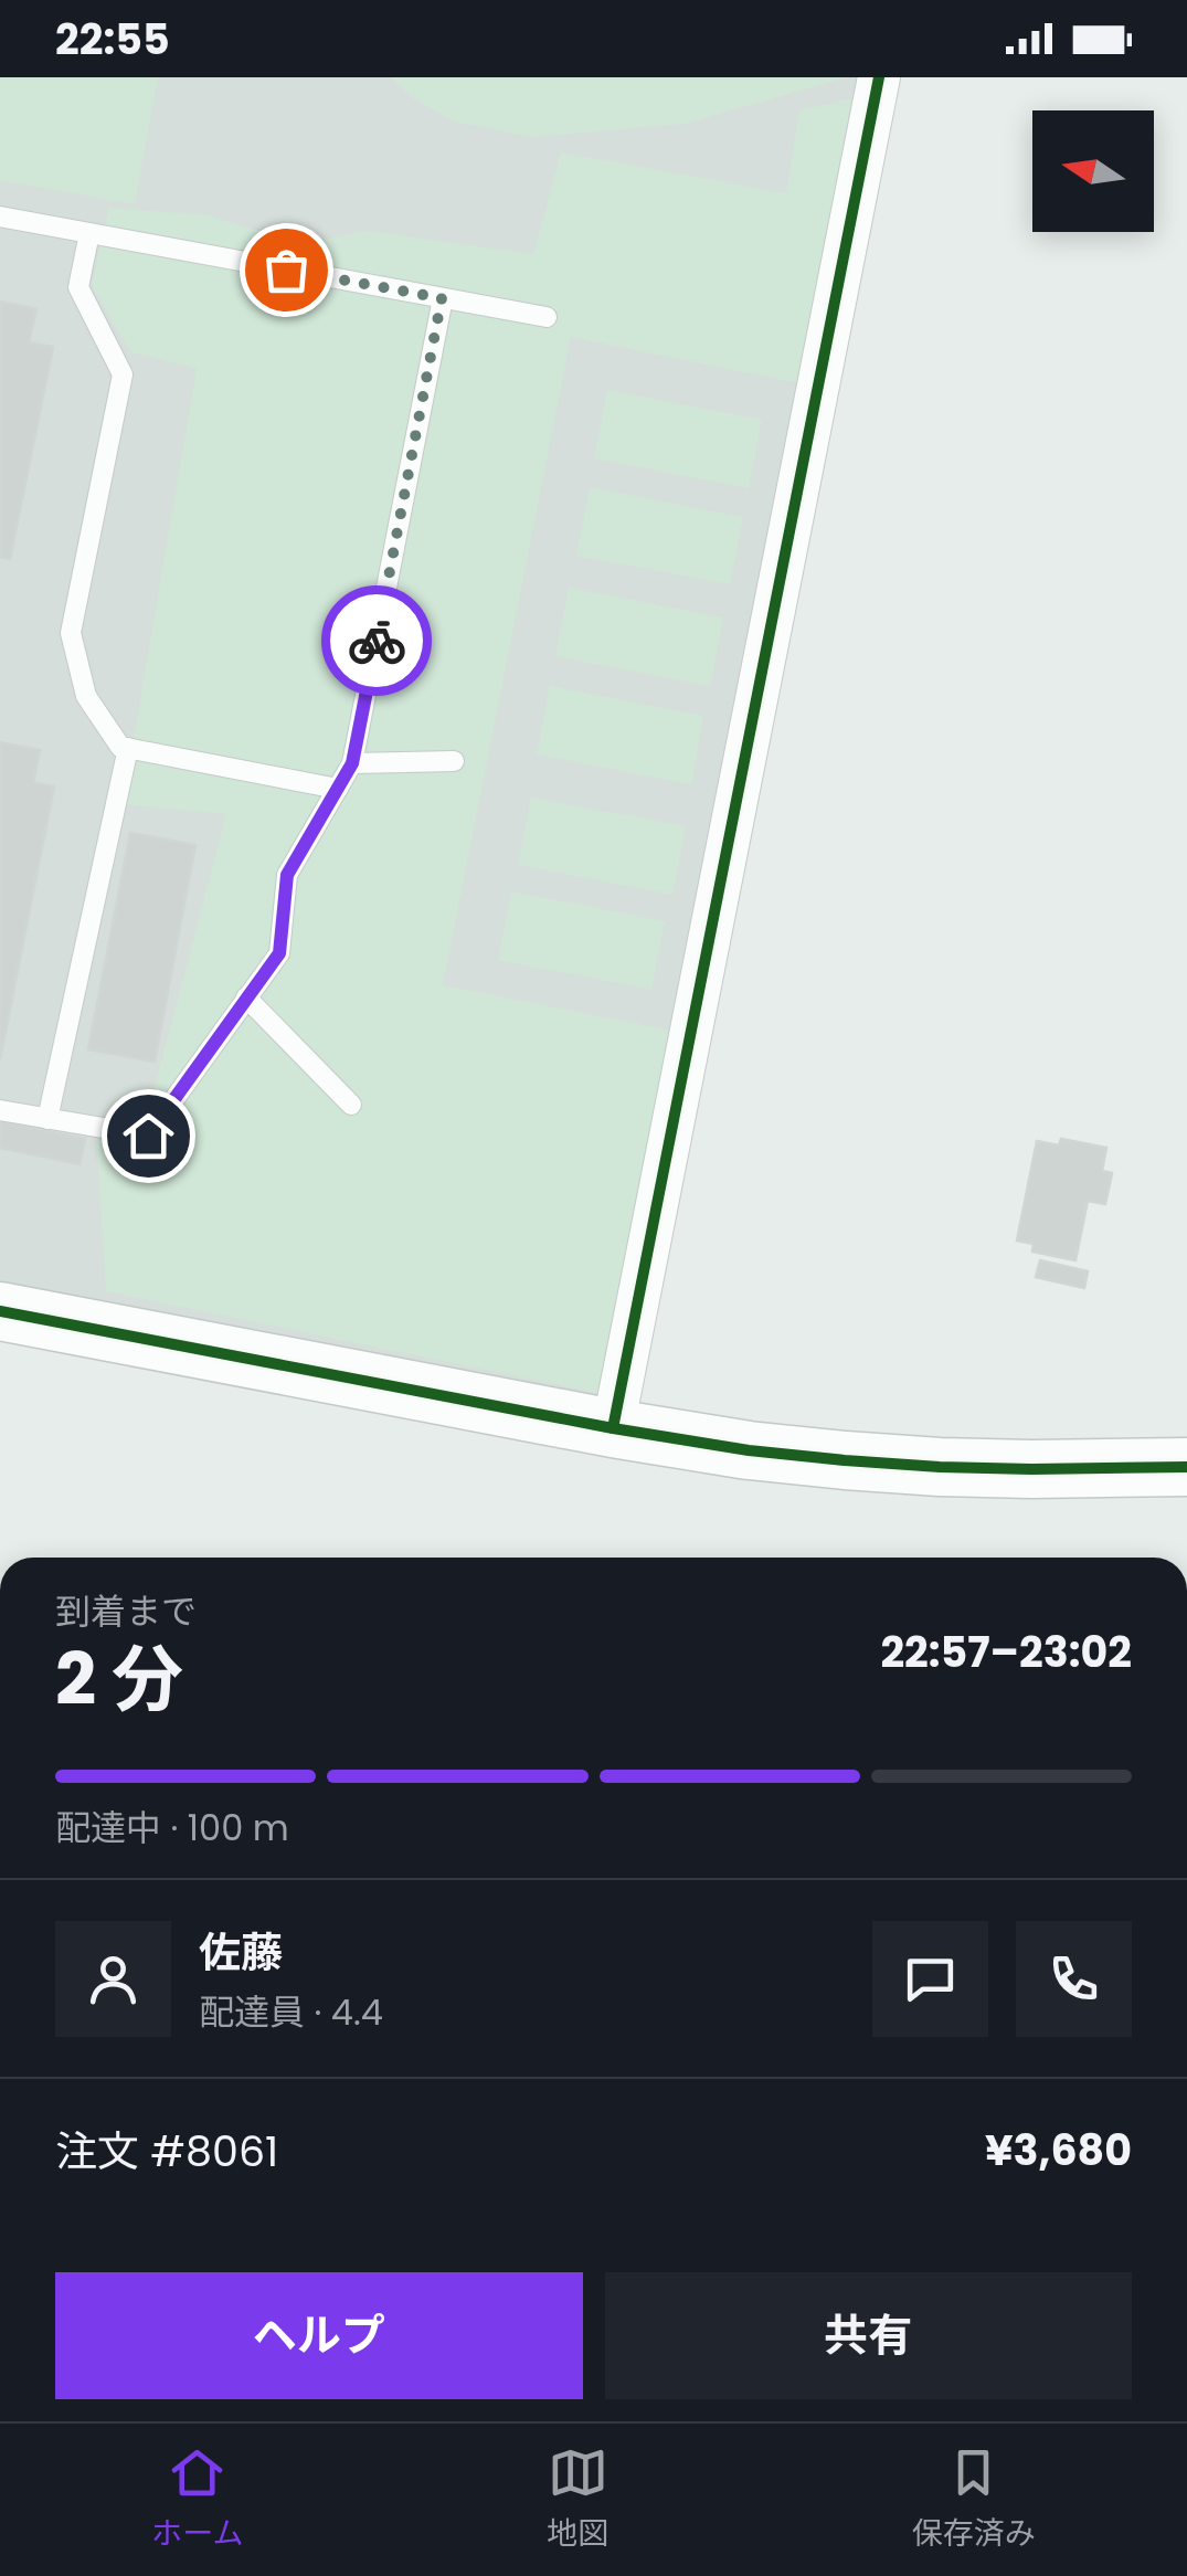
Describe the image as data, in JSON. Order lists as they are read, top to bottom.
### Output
{
  "north": "left",
  "page": {
    "status": "22:55",
    "heading": ["2 分", "到着まで", "22:57–23:02"],
    "panel": [
      "佐藤",
      "配達員 · 4.4",
      "注文 #8061",
      "¥3,680"
    ],
    "bar": "配達中 · 100 m",
    "buttons": ["ヘルプ", "共有"],
    "tabs": ["ホーム", "地図", "保存済み"]
  }
}
